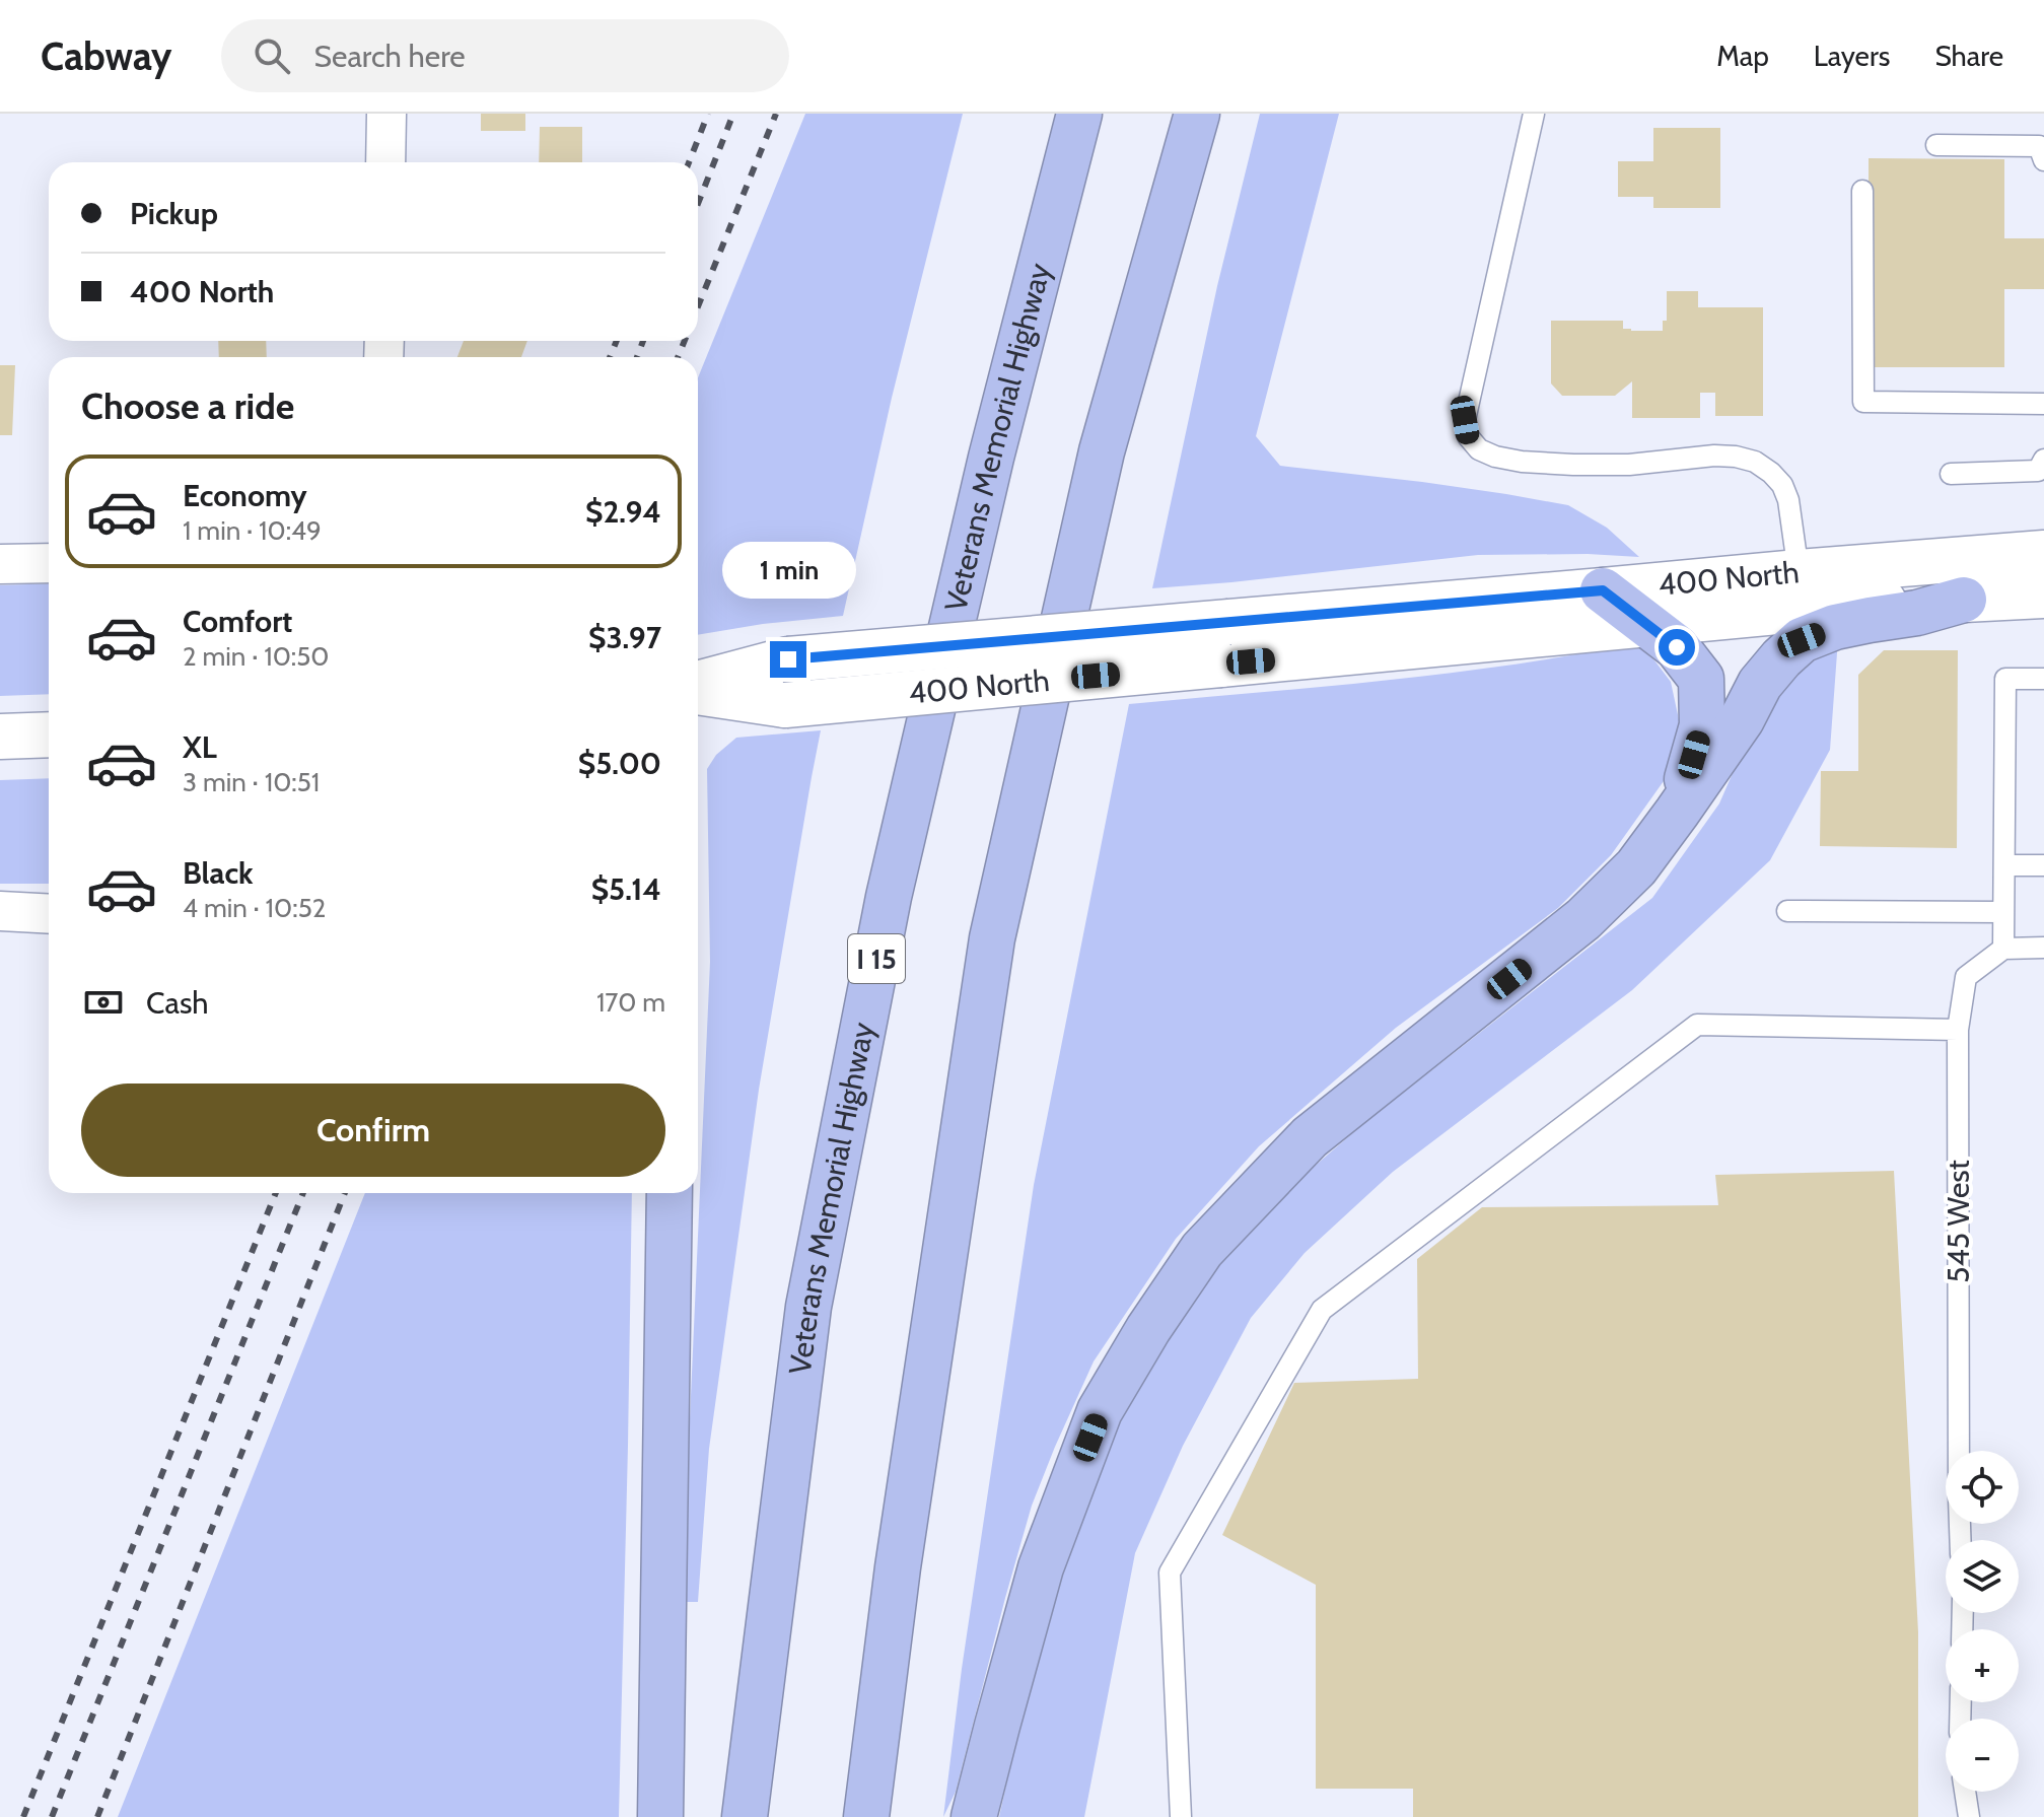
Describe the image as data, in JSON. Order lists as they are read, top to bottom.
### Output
{
  "streets": {
    "highway": ["Veterans Memorial Highway", "I 15"],
    "main road": ["400 North"],
    "lane": ["545 West"]
  },
  "page": {
    "header": "Cabway",
    "search": "Search here",
    "nav": ["Map", "Layers", "Share"],
    "banner": ["Pickup", "400 North"],
    "heading": "Choose a ride",
    "list": [
      {
        "name": "Economy",
        "note": "1 min · 10:49",
        "value": "$2.94"
      },
      {
        "name": "Comfort",
        "note": "2 min · 10:50",
        "value": "$3.97"
      },
      {
        "name": "XL",
        "note": "3 min · 10:51",
        "value": "$5.00"
      },
      {
        "name": "Black",
        "note": "4 min · 10:52",
        "value": "$5.14"
      }
    ],
    "bubble": "1 min",
    "pay": ["Cash", "170 m"],
    "buttons": "Confirm",
    "map_buttons": ["+", "−"]
  }
}
